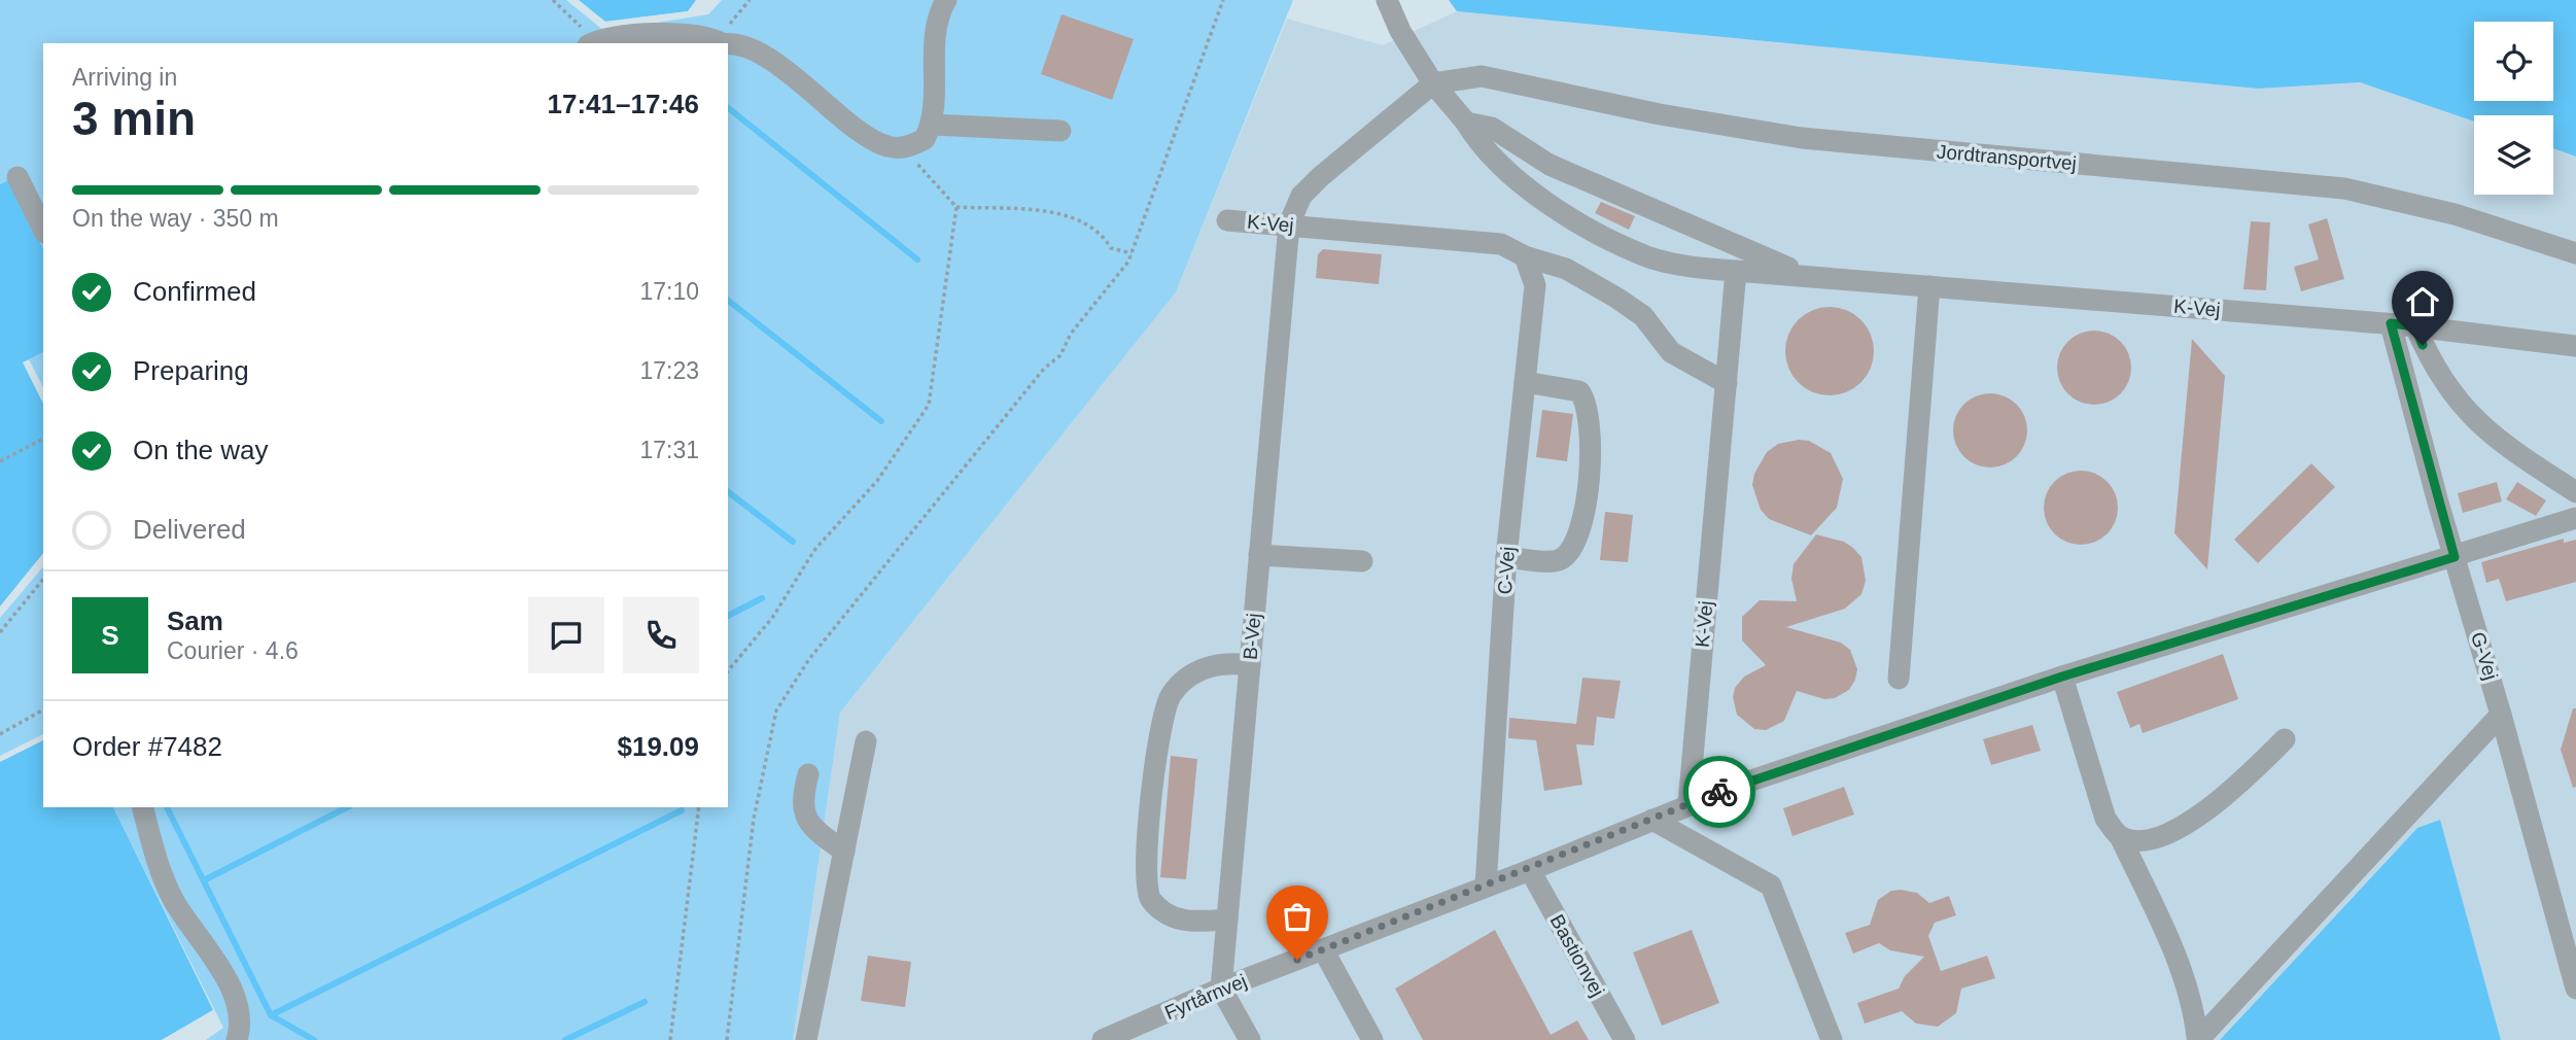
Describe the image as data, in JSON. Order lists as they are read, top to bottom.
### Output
{
  "streets": {
    "street": [
      "Jordtransportvej",
      "K-Vej",
      "C-Vej",
      "B-Vej",
      "G-Vej",
      "Bastionvej",
      "Fyrtårnvej"
    ]
  },
  "crossings": [
    ["Jordtransportvej", "K-Vej"],
    ["K-Vej", "C-Vej"],
    ["K-Vej", "B-Vej"],
    ["K-Vej", "G-Vej"],
    ["K-Vej", "Fyrtårnvej"],
    ["C-Vej", "Fyrtårnvej"],
    ["B-Vej", "Fyrtårnvej"],
    ["G-Vej", "Fyrtårnvej"],
    ["Bastionvej", "Fyrtårnvej"]
  ],
  "page": {
    "heading": ["3 min", "Arriving in", "17:41–17:46"],
    "panel": [
      "Sam",
      "Courier · 4.6",
      "Order #7482",
      "$19.09"
    ],
    "bar": "On the way · 350 m",
    "list": [
      ["Confirmed", "17:10"],
      ["Preparing", "17:23"],
      ["On the way", "17:31"],
      "Delivered"
    ],
    "round": "S"
  }
}
